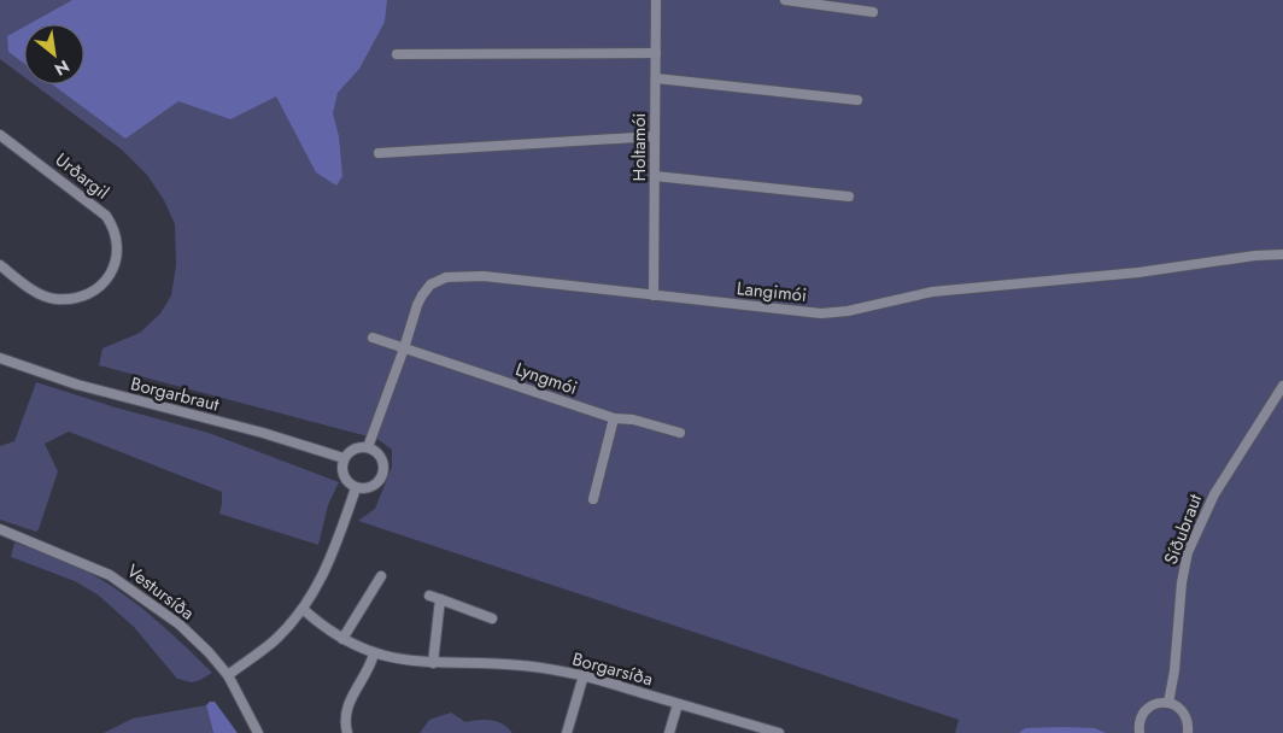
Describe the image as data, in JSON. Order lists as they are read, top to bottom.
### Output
{
  "streets": {
    "street": [
      "Holtamói",
      "Urðargil",
      "Langimói",
      "Lyngmói",
      "Borgarbraut",
      "Síðubraut",
      "Vestursíða",
      "Borgarsíða"
    ]
  },
  "crossings": [
    ["Holtamói", "Langimói"],
    ["Langimói", "Lyngmói"],
    ["Langimói", "Borgarbraut"]
  ],
  "north": "bottom right"
}
